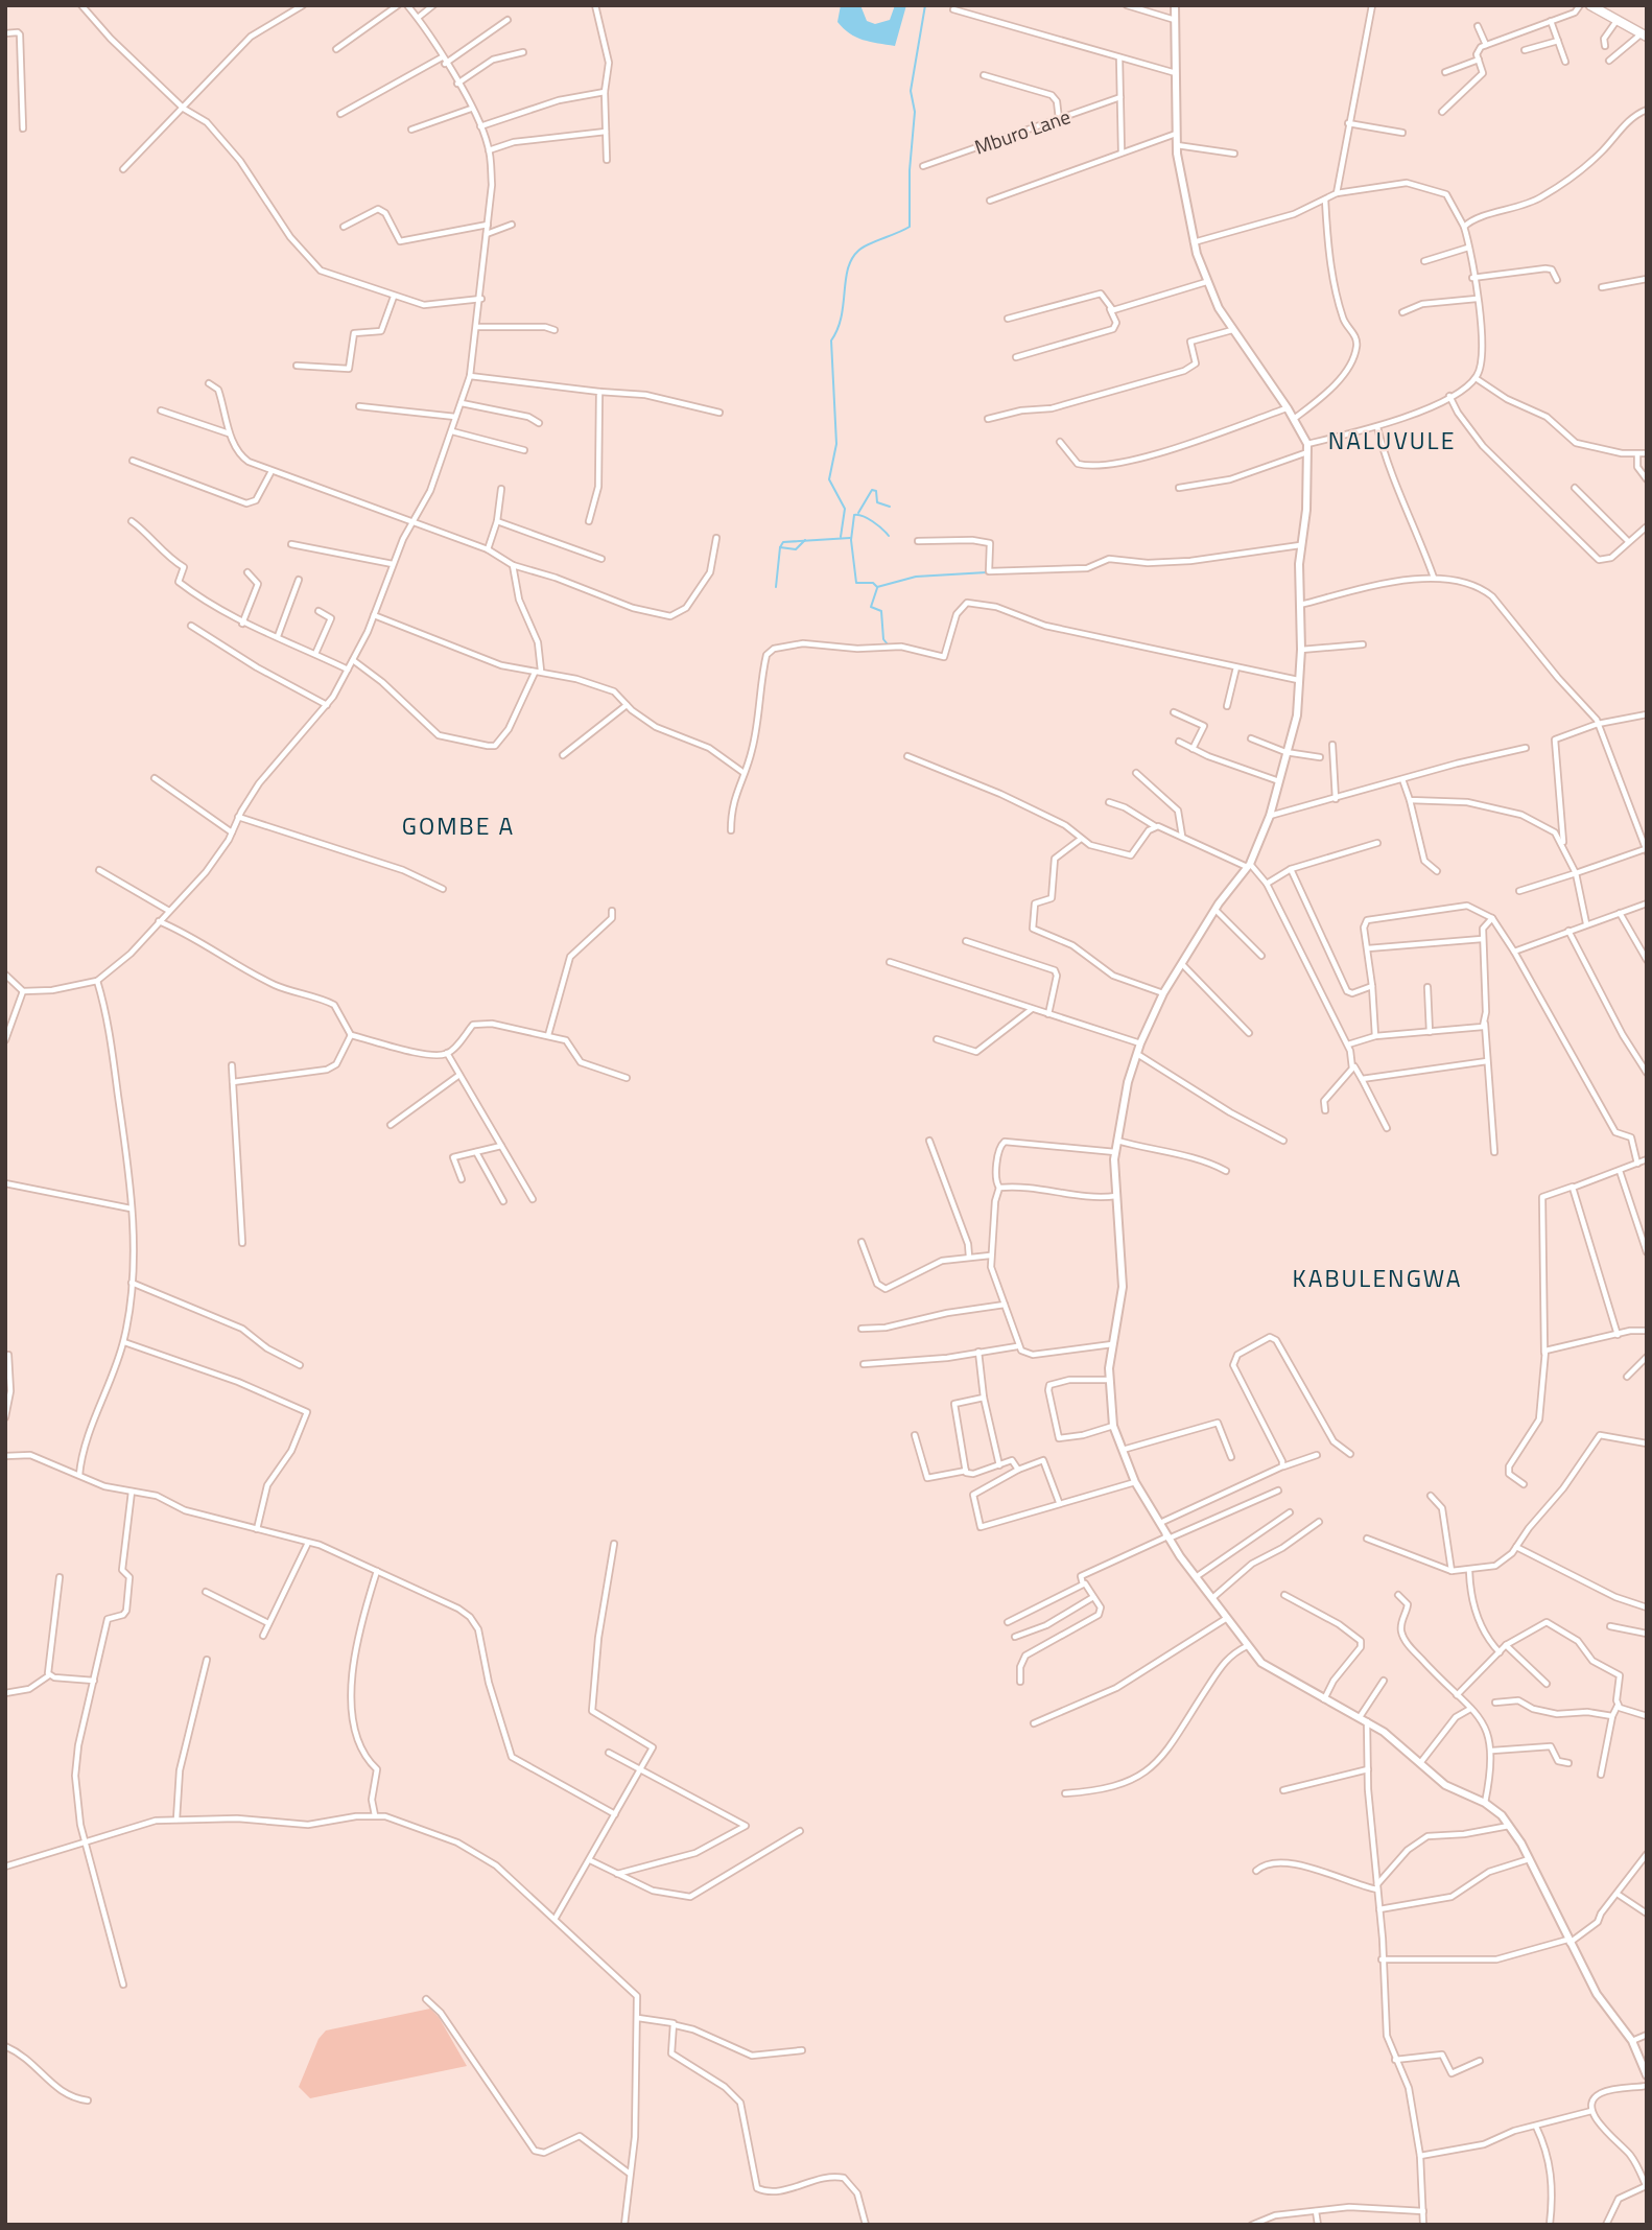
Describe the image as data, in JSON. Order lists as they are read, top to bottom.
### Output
{
  "streets": {
    "street": ["Mburo Lane"]
  },
  "districts": ["NALUVULE", "GOMBE A", "KABULENGWA"]
}
